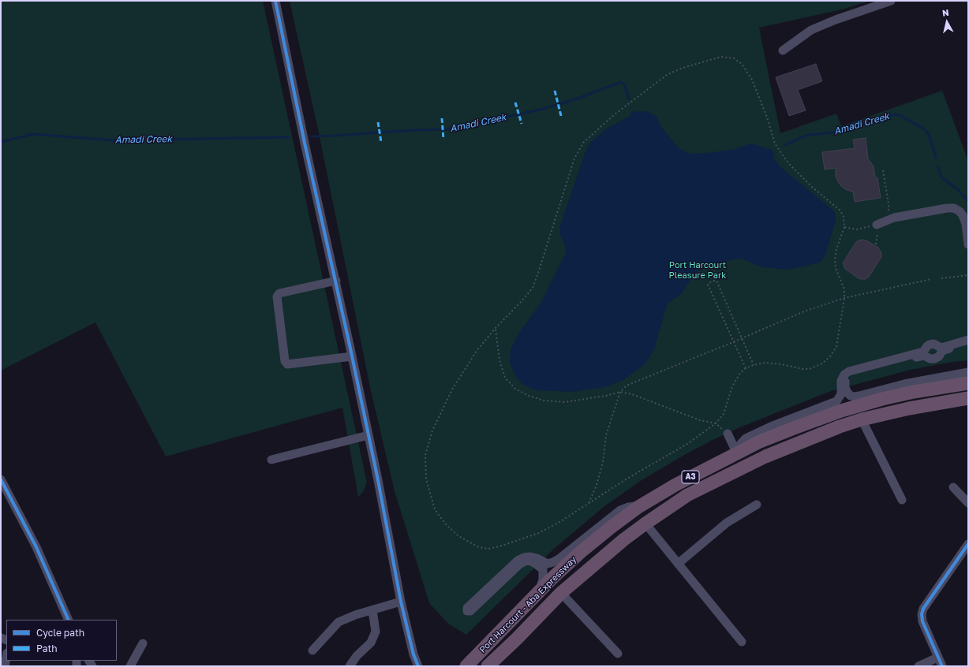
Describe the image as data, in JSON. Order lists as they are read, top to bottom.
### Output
{
  "streets": {
    "highway": ["A3", "Port Harcourt - Aba Expressway"]
  },
  "water": ["Amadi Creek"],
  "parks": ["Port Harcourt Pleasure Park"],
  "legend": ["Cycle path", "Path"],
  "north": "top"
}
